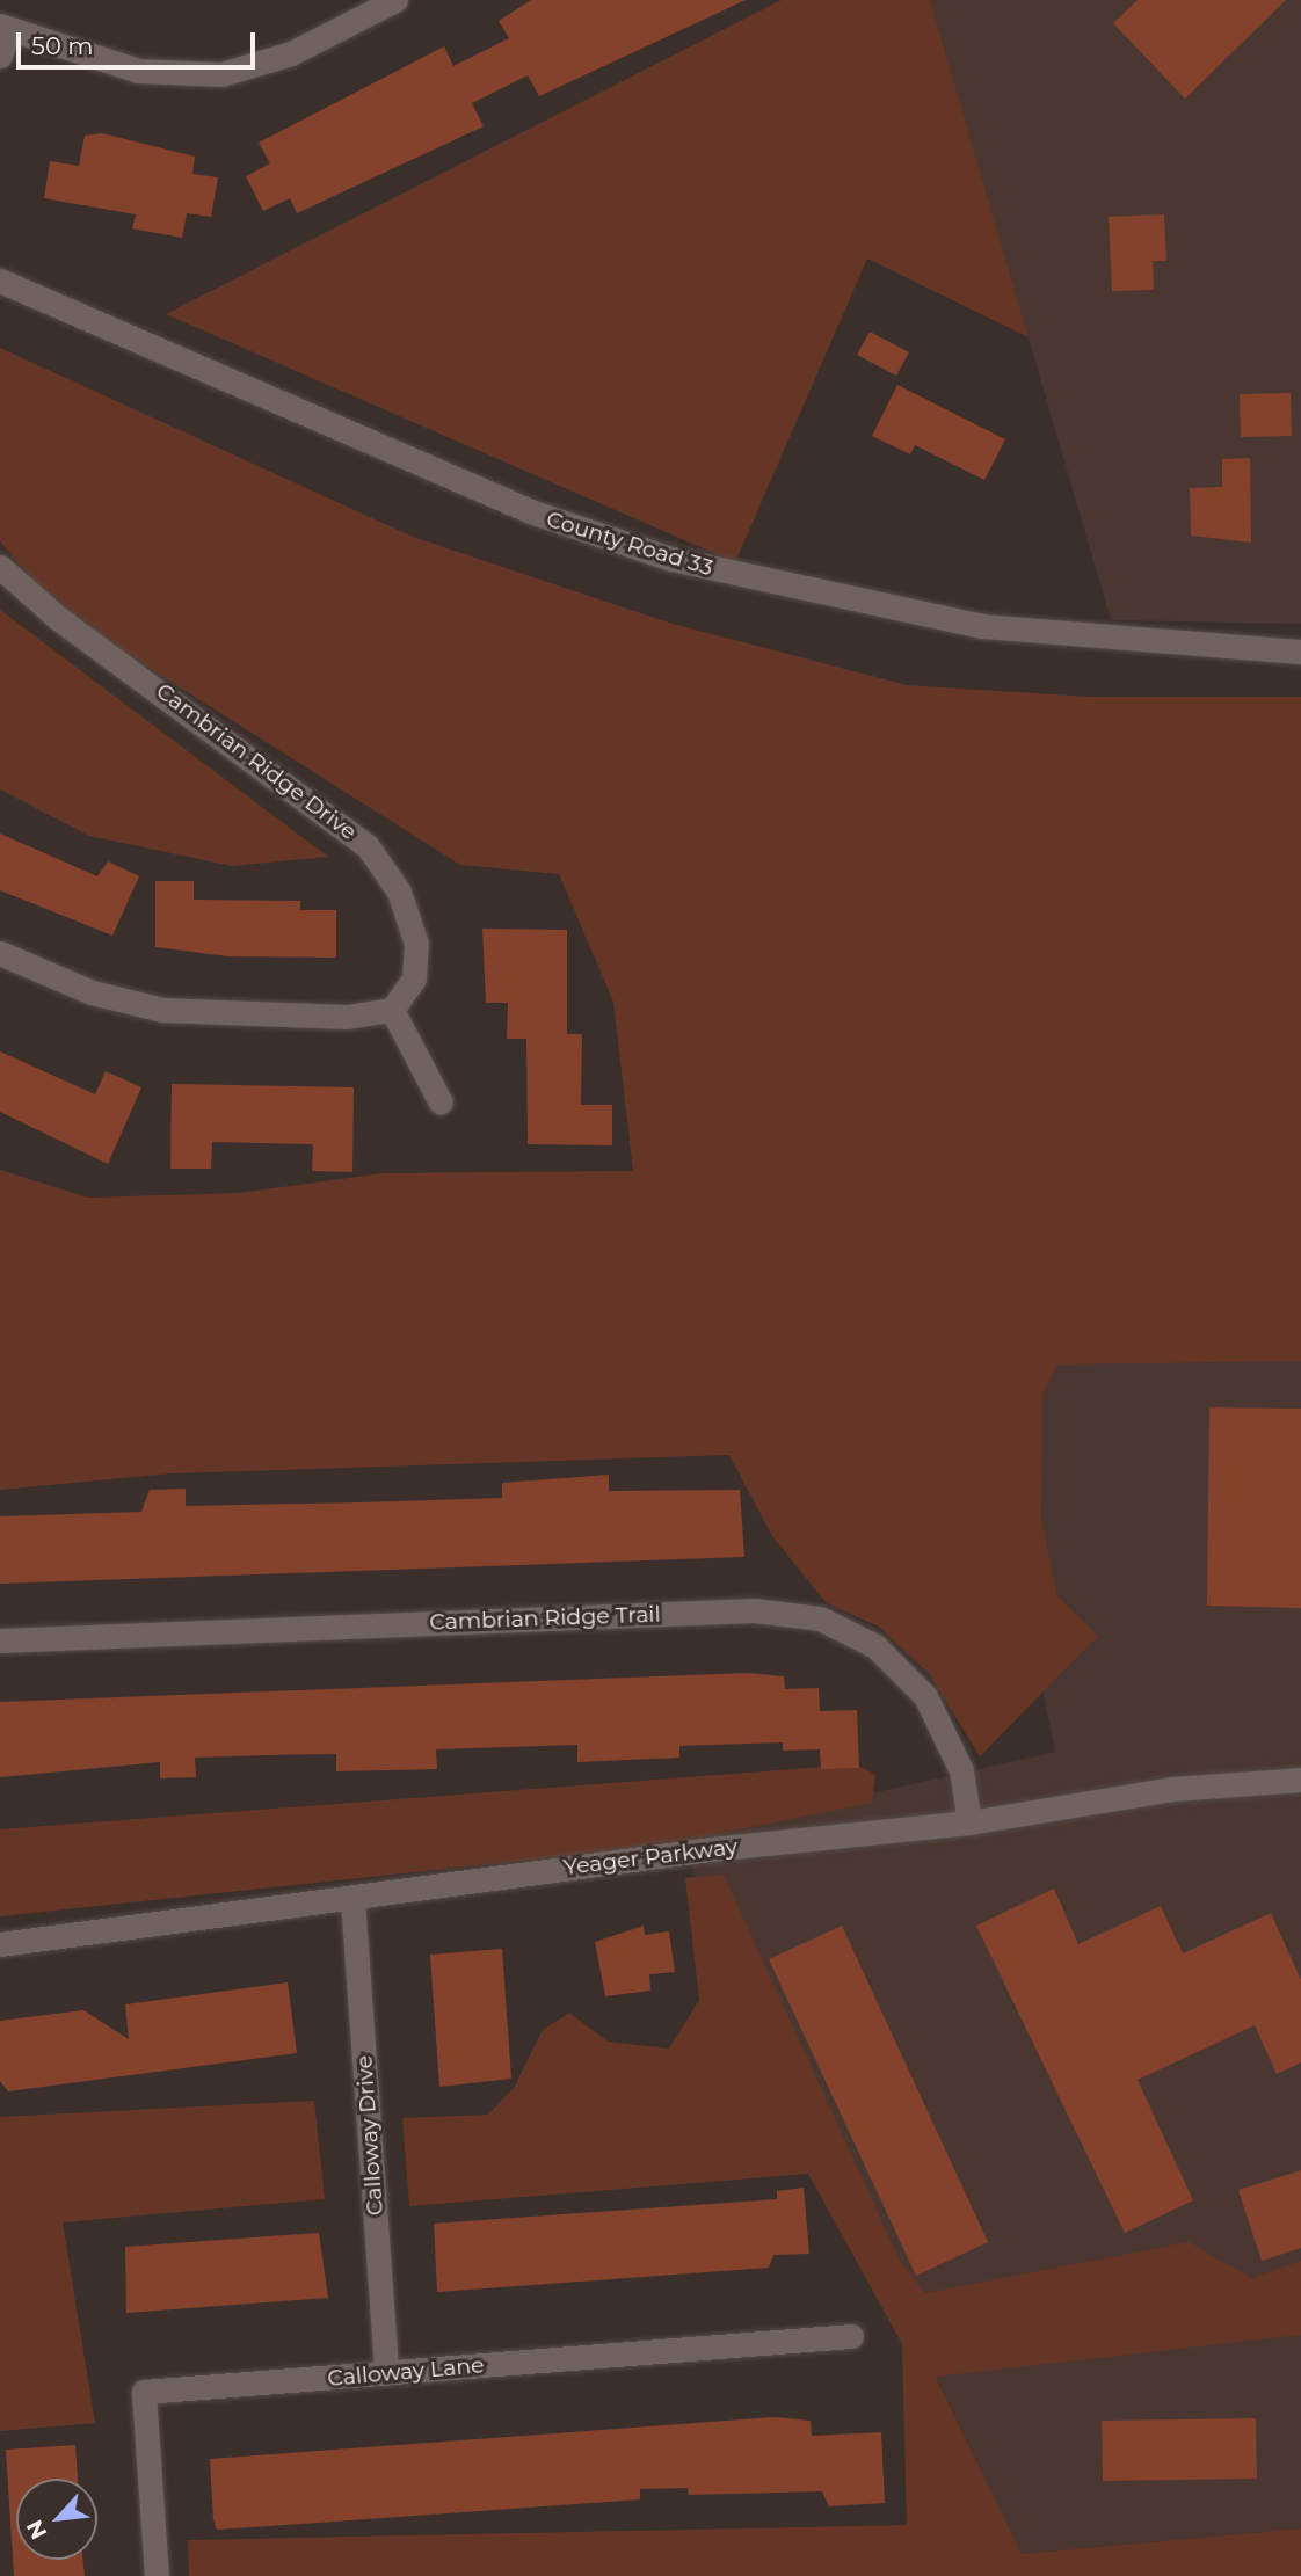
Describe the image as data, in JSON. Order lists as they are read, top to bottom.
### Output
{
  "streets": {
    "street": [
      "County Road 33",
      "Cambrian Ridge Drive",
      "Cambrian Ridge Trail",
      "Yeager Parkway",
      "Calloway Drive",
      "Calloway Lane"
    ]
  },
  "crossings": [
    ["Cambrian Ridge Trail", "Yeager Parkway"],
    ["Yeager Parkway", "Calloway Drive"],
    ["Calloway Drive", "Calloway Lane"]
  ],
  "scale_bar": "50 m",
  "north": "bottom left"
}
